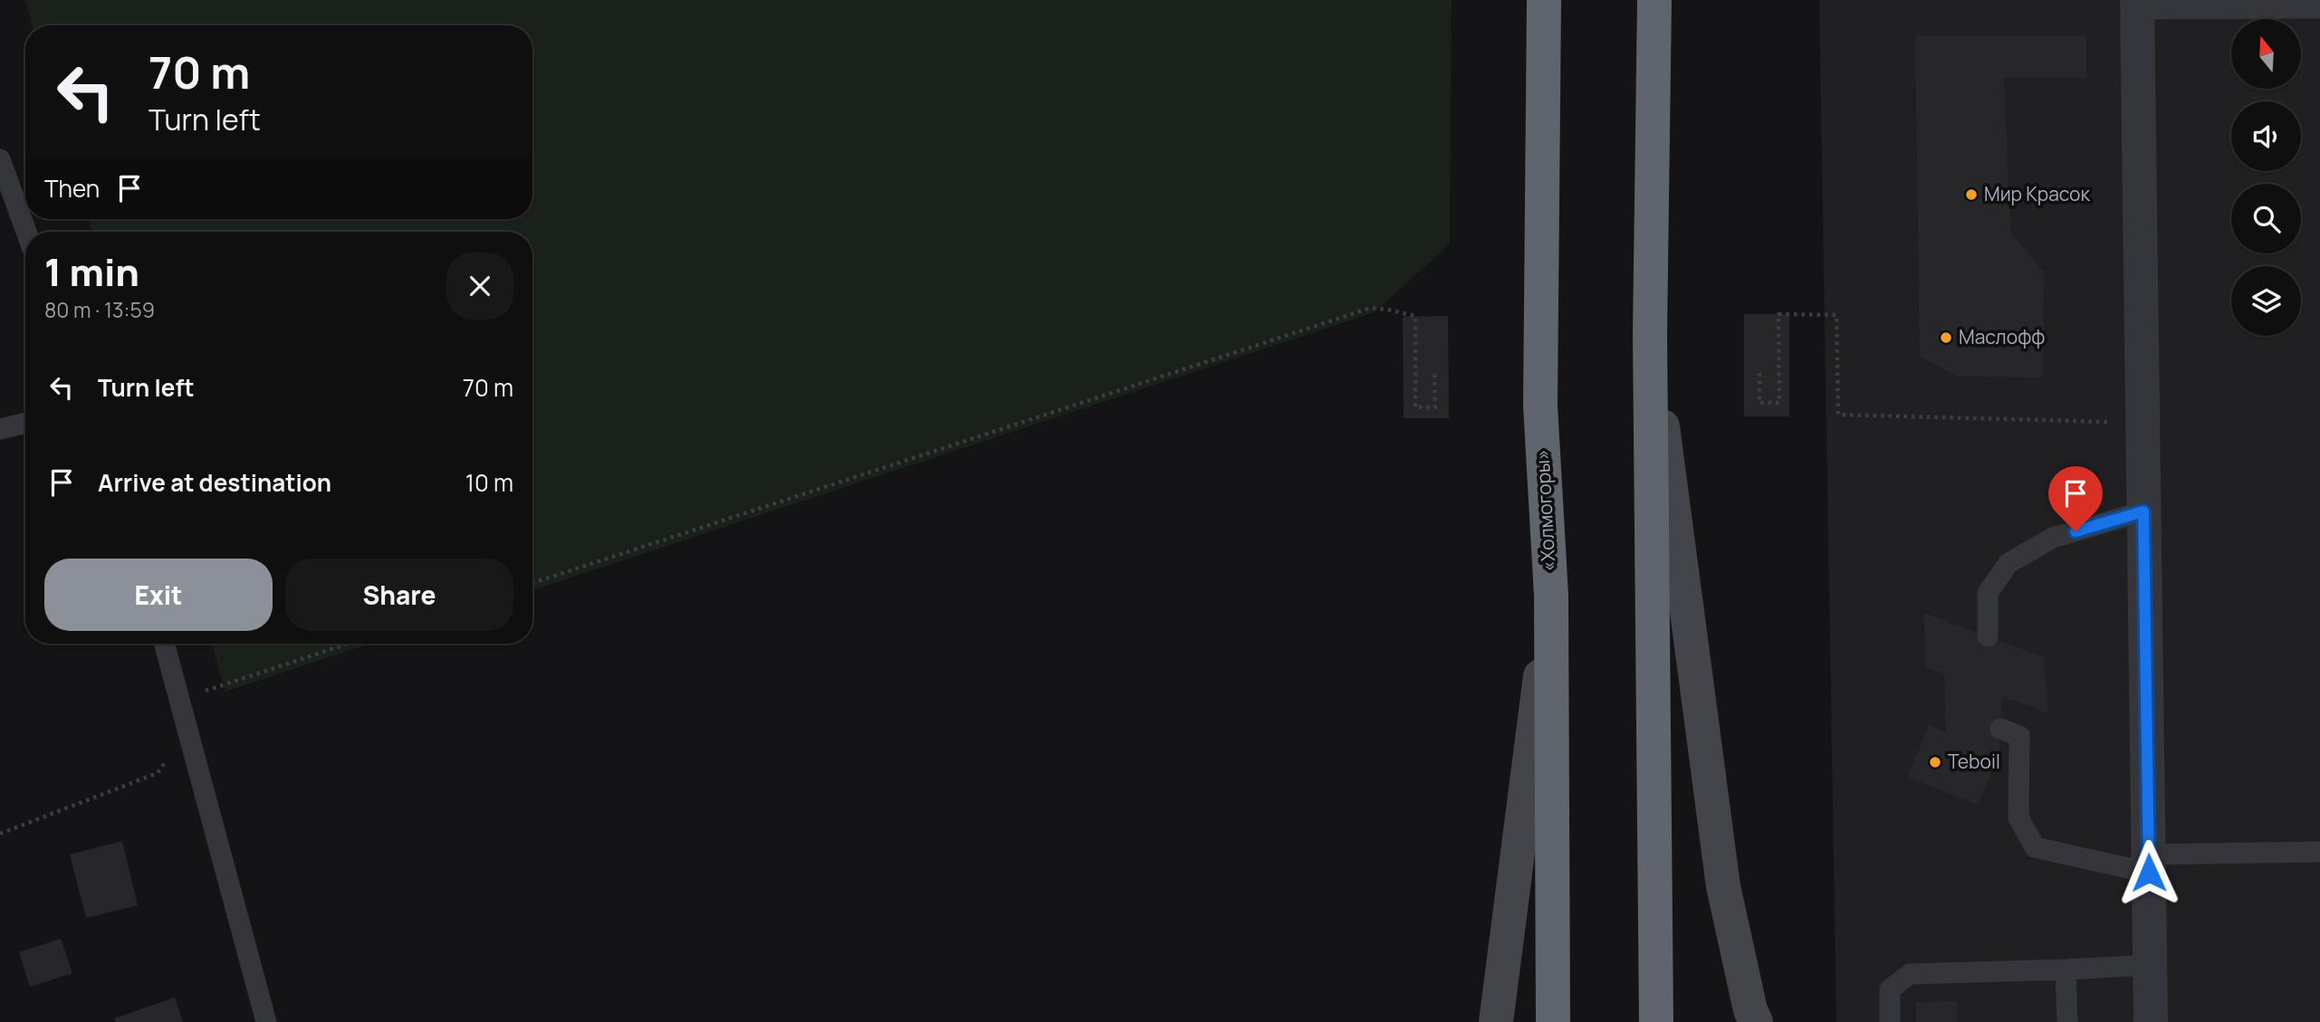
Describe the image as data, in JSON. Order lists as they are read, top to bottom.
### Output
{
  "streets": {
    "highway": ["«Холмогоры»"]
  },
  "places": ["Мир Красок", "Маслофф", "Teboil"],
  "north": "top",
  "page": {
    "turn": ["70 m", "Turn left"],
    "then": "Then",
    "heading": ["1 min", "80 m · 13:59"],
    "list": [
      {
        "name": "Turn left",
        "value": "70 m"
      },
      {
        "name": "Arrive at destination",
        "value": "10 m"
      }
    ],
    "buttons": ["Exit", "Share"]
  }
}
